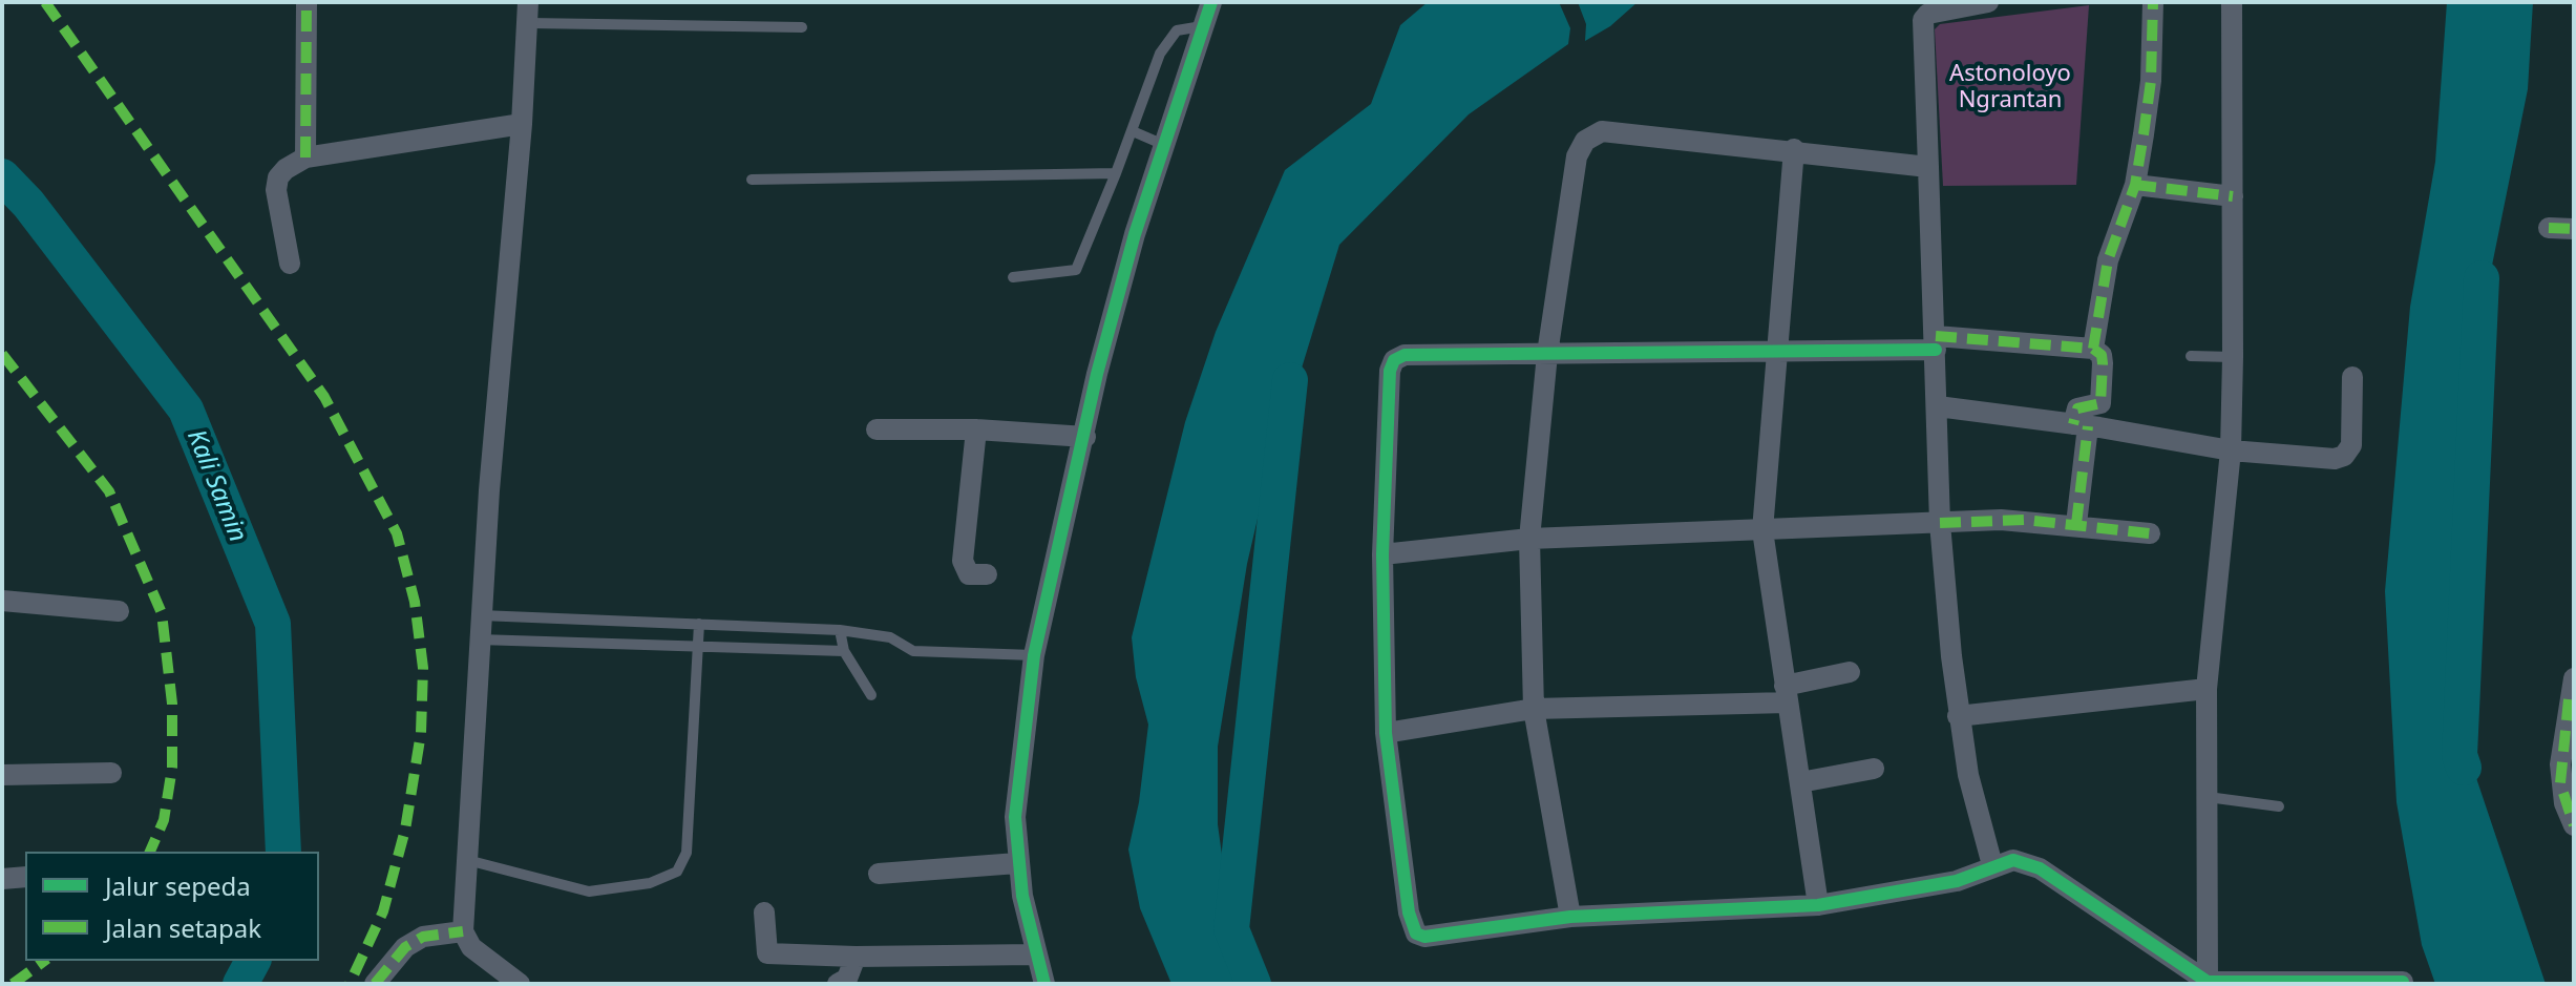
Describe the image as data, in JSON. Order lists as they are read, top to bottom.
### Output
{
  "water": ["Kali Samin"],
  "parks": ["Astonoloyo Ngrantan"],
  "legend": ["Jalur sepeda", "Jalan setapak"]
}
